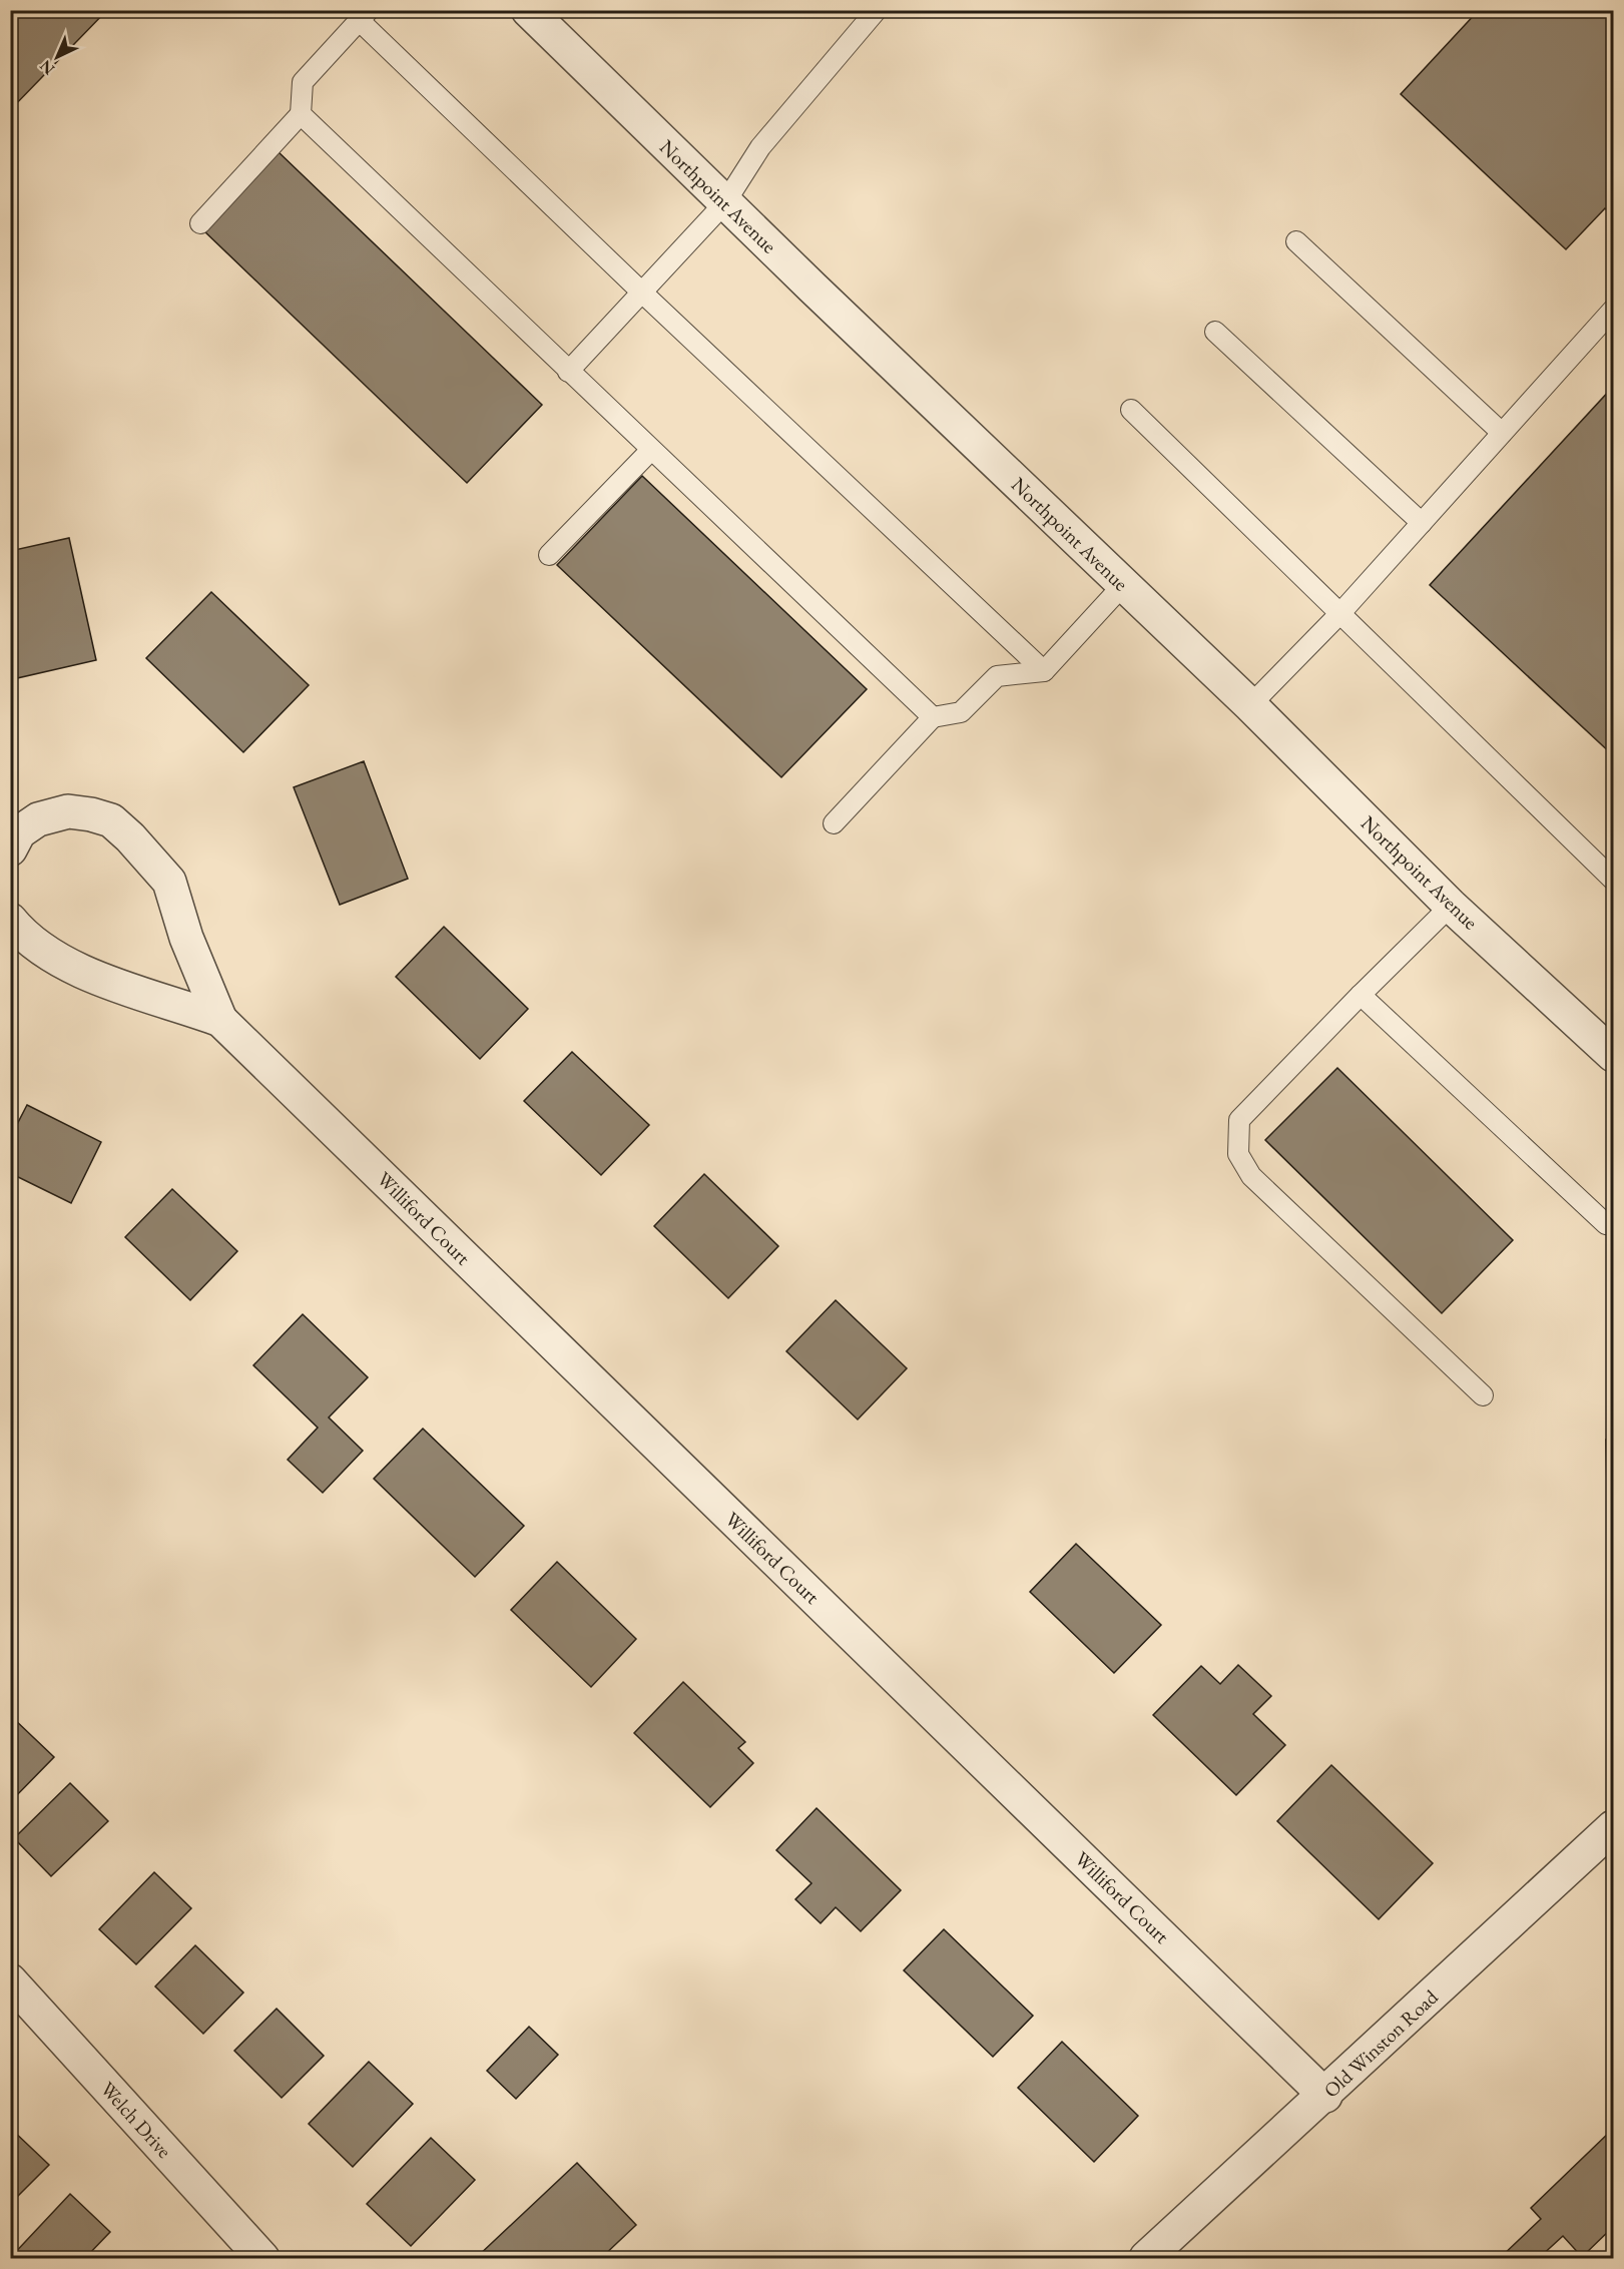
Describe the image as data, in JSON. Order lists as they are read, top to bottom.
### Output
{
  "streets": {
    "street": [
      "Northpoint Avenue",
      "Williford Court",
      "Old Winston Road",
      "Welch Drive"
    ]
  },
  "crossings": [
    ["Williford Court", "Old Winston Road"]
  ],
  "north": "bottom left"
}
